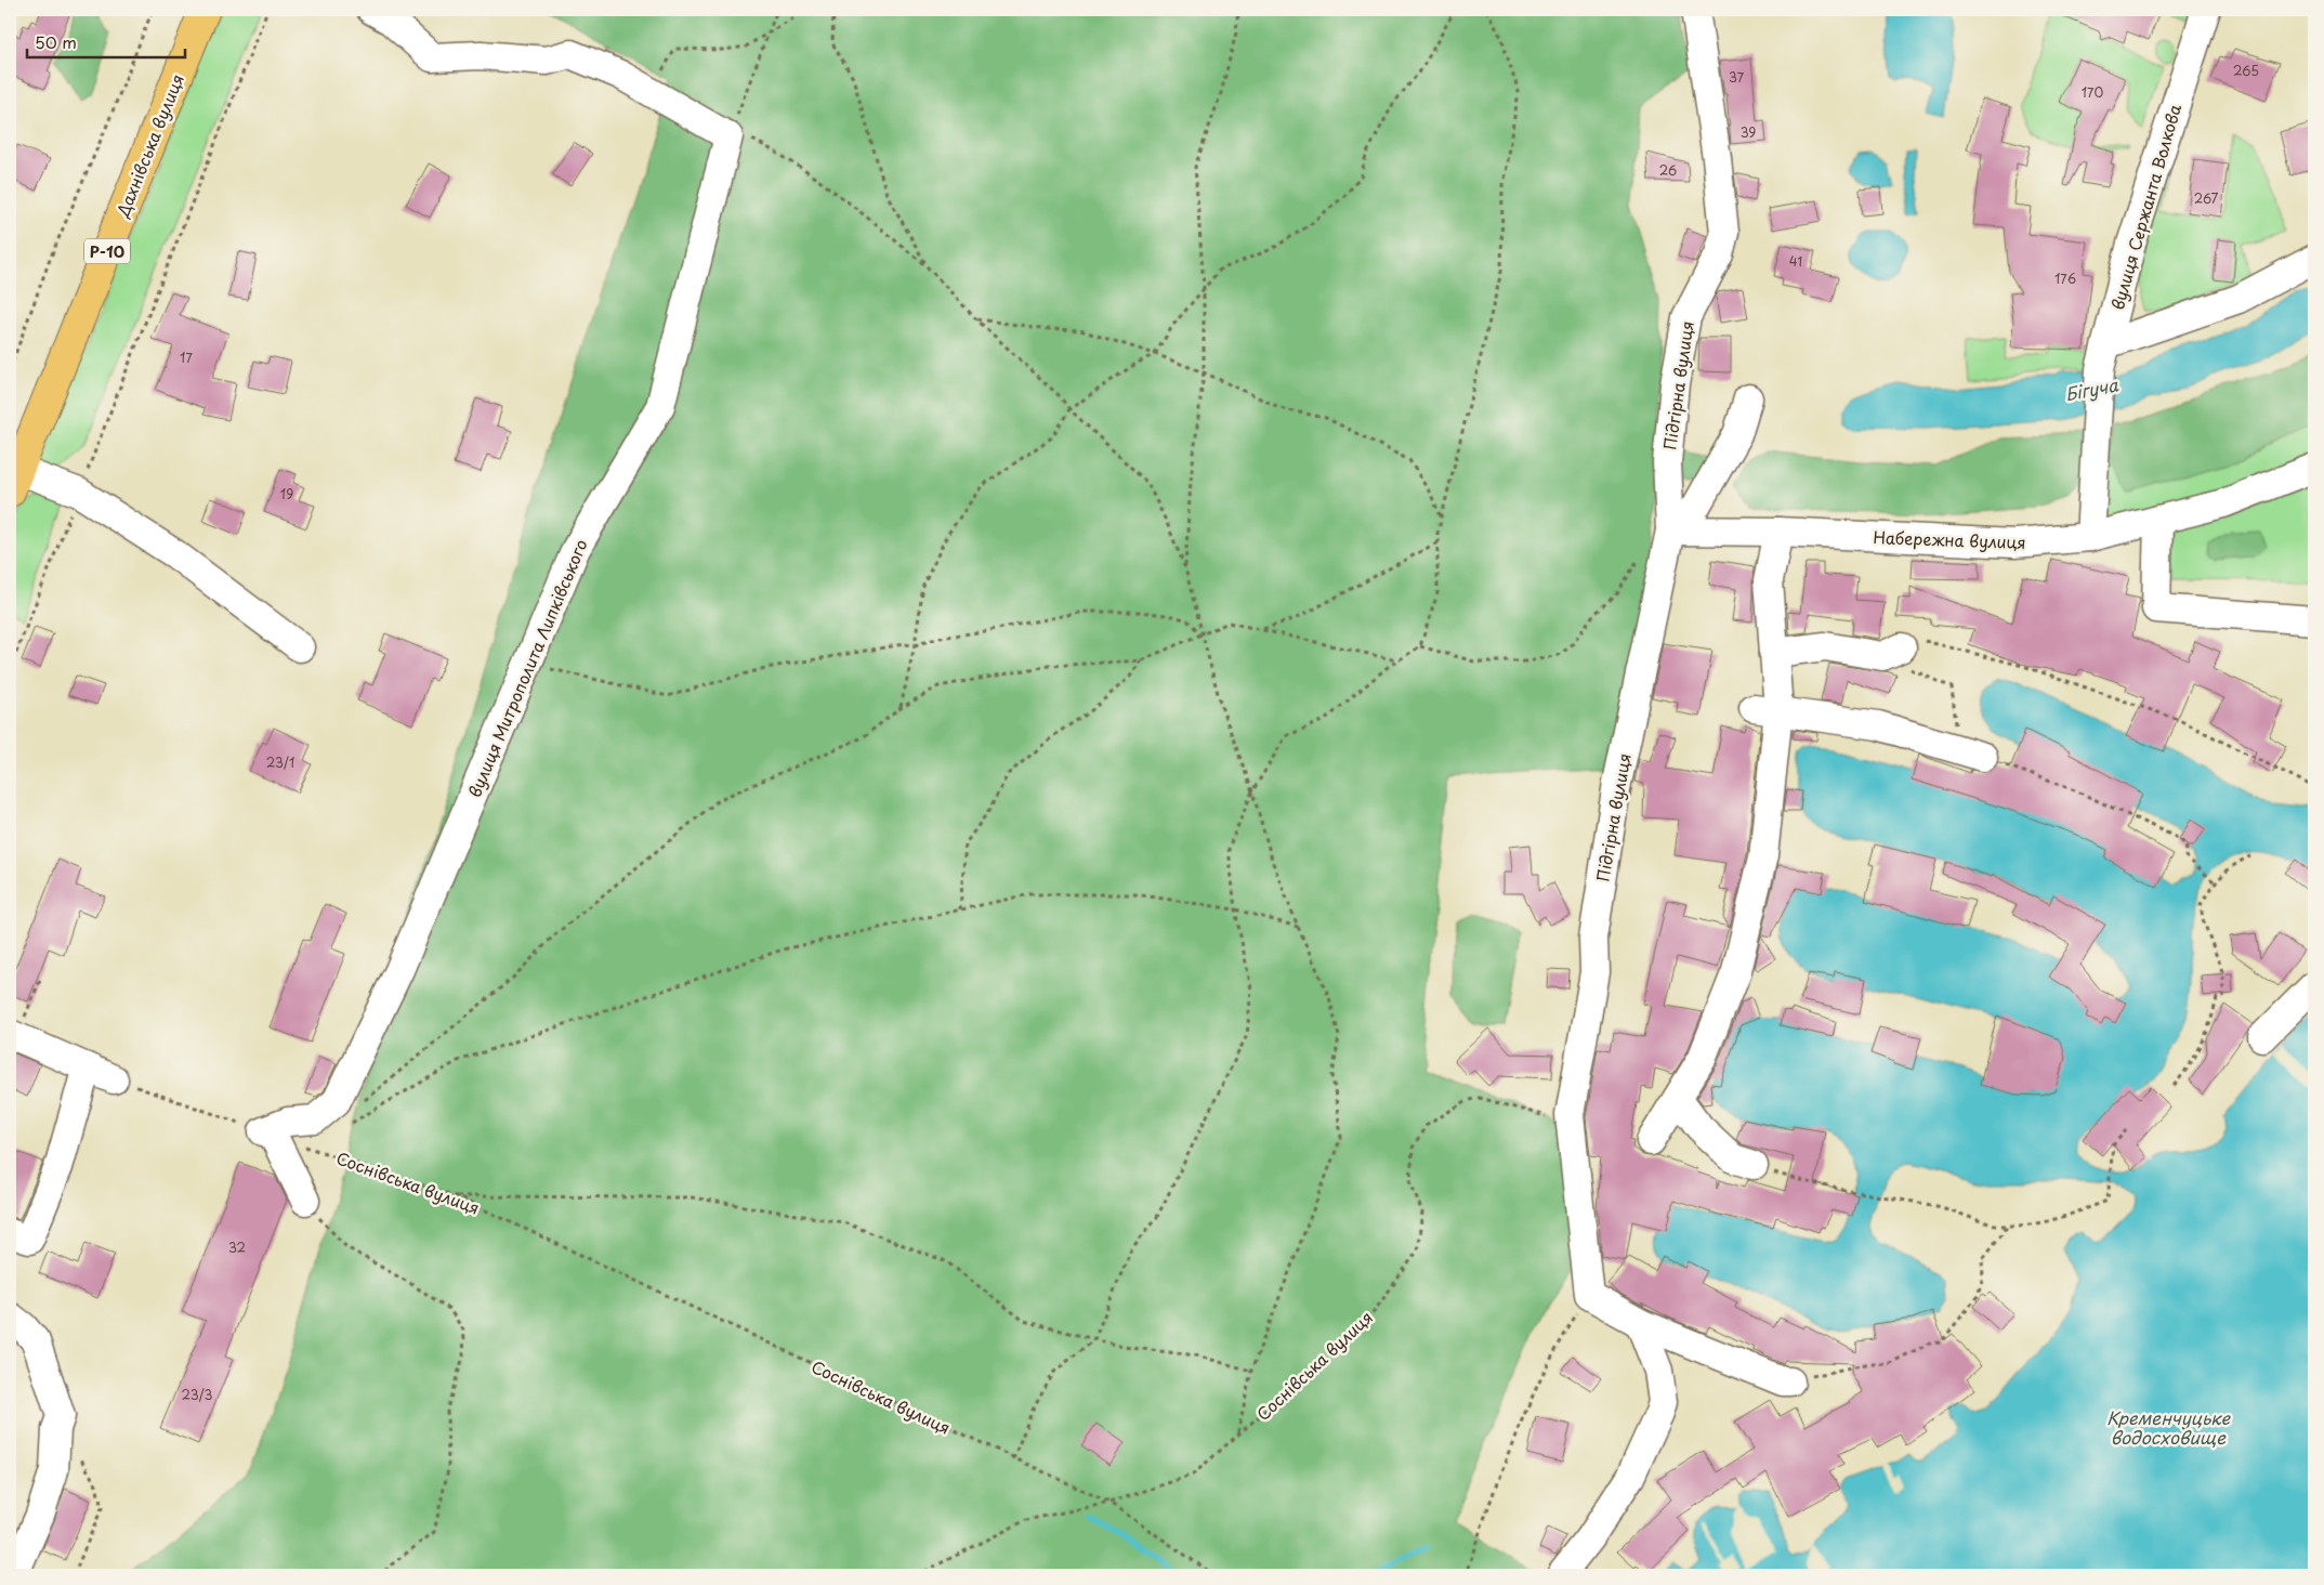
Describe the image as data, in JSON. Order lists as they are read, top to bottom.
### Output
{
  "streets": {
    "main road": ["Дахнівська вулиця", "Р-10"],
    "street": [
      "вулиця Сержанта Волкова",
      "Підгірна вулиця",
      "Набережна вулиця",
      "вулиця Митрополита Липківського"
    ],
    "path": ["Соснівська вулиця"]
  },
  "crossings": [
    ["вулиця Сержанта Волкова", "Набережна вулиця"],
    ["Підгірна вулиця", "Набережна вулиця"],
    ["Підгірна вулиця", "Соснівська вулиця"],
    ["вулиця Митрополита Липківського", "Соснівська вулиця"]
  ],
  "water": ["Бігуча", "Кременчуцьке водосховище"],
  "house_numbers": [
    "265",
    "37",
    "170",
    "39",
    "26",
    "267",
    "41",
    "176",
    "17",
    "19",
    "23/1",
    "32",
    "23/3"
  ],
  "scale_bar": "50 m"
}
